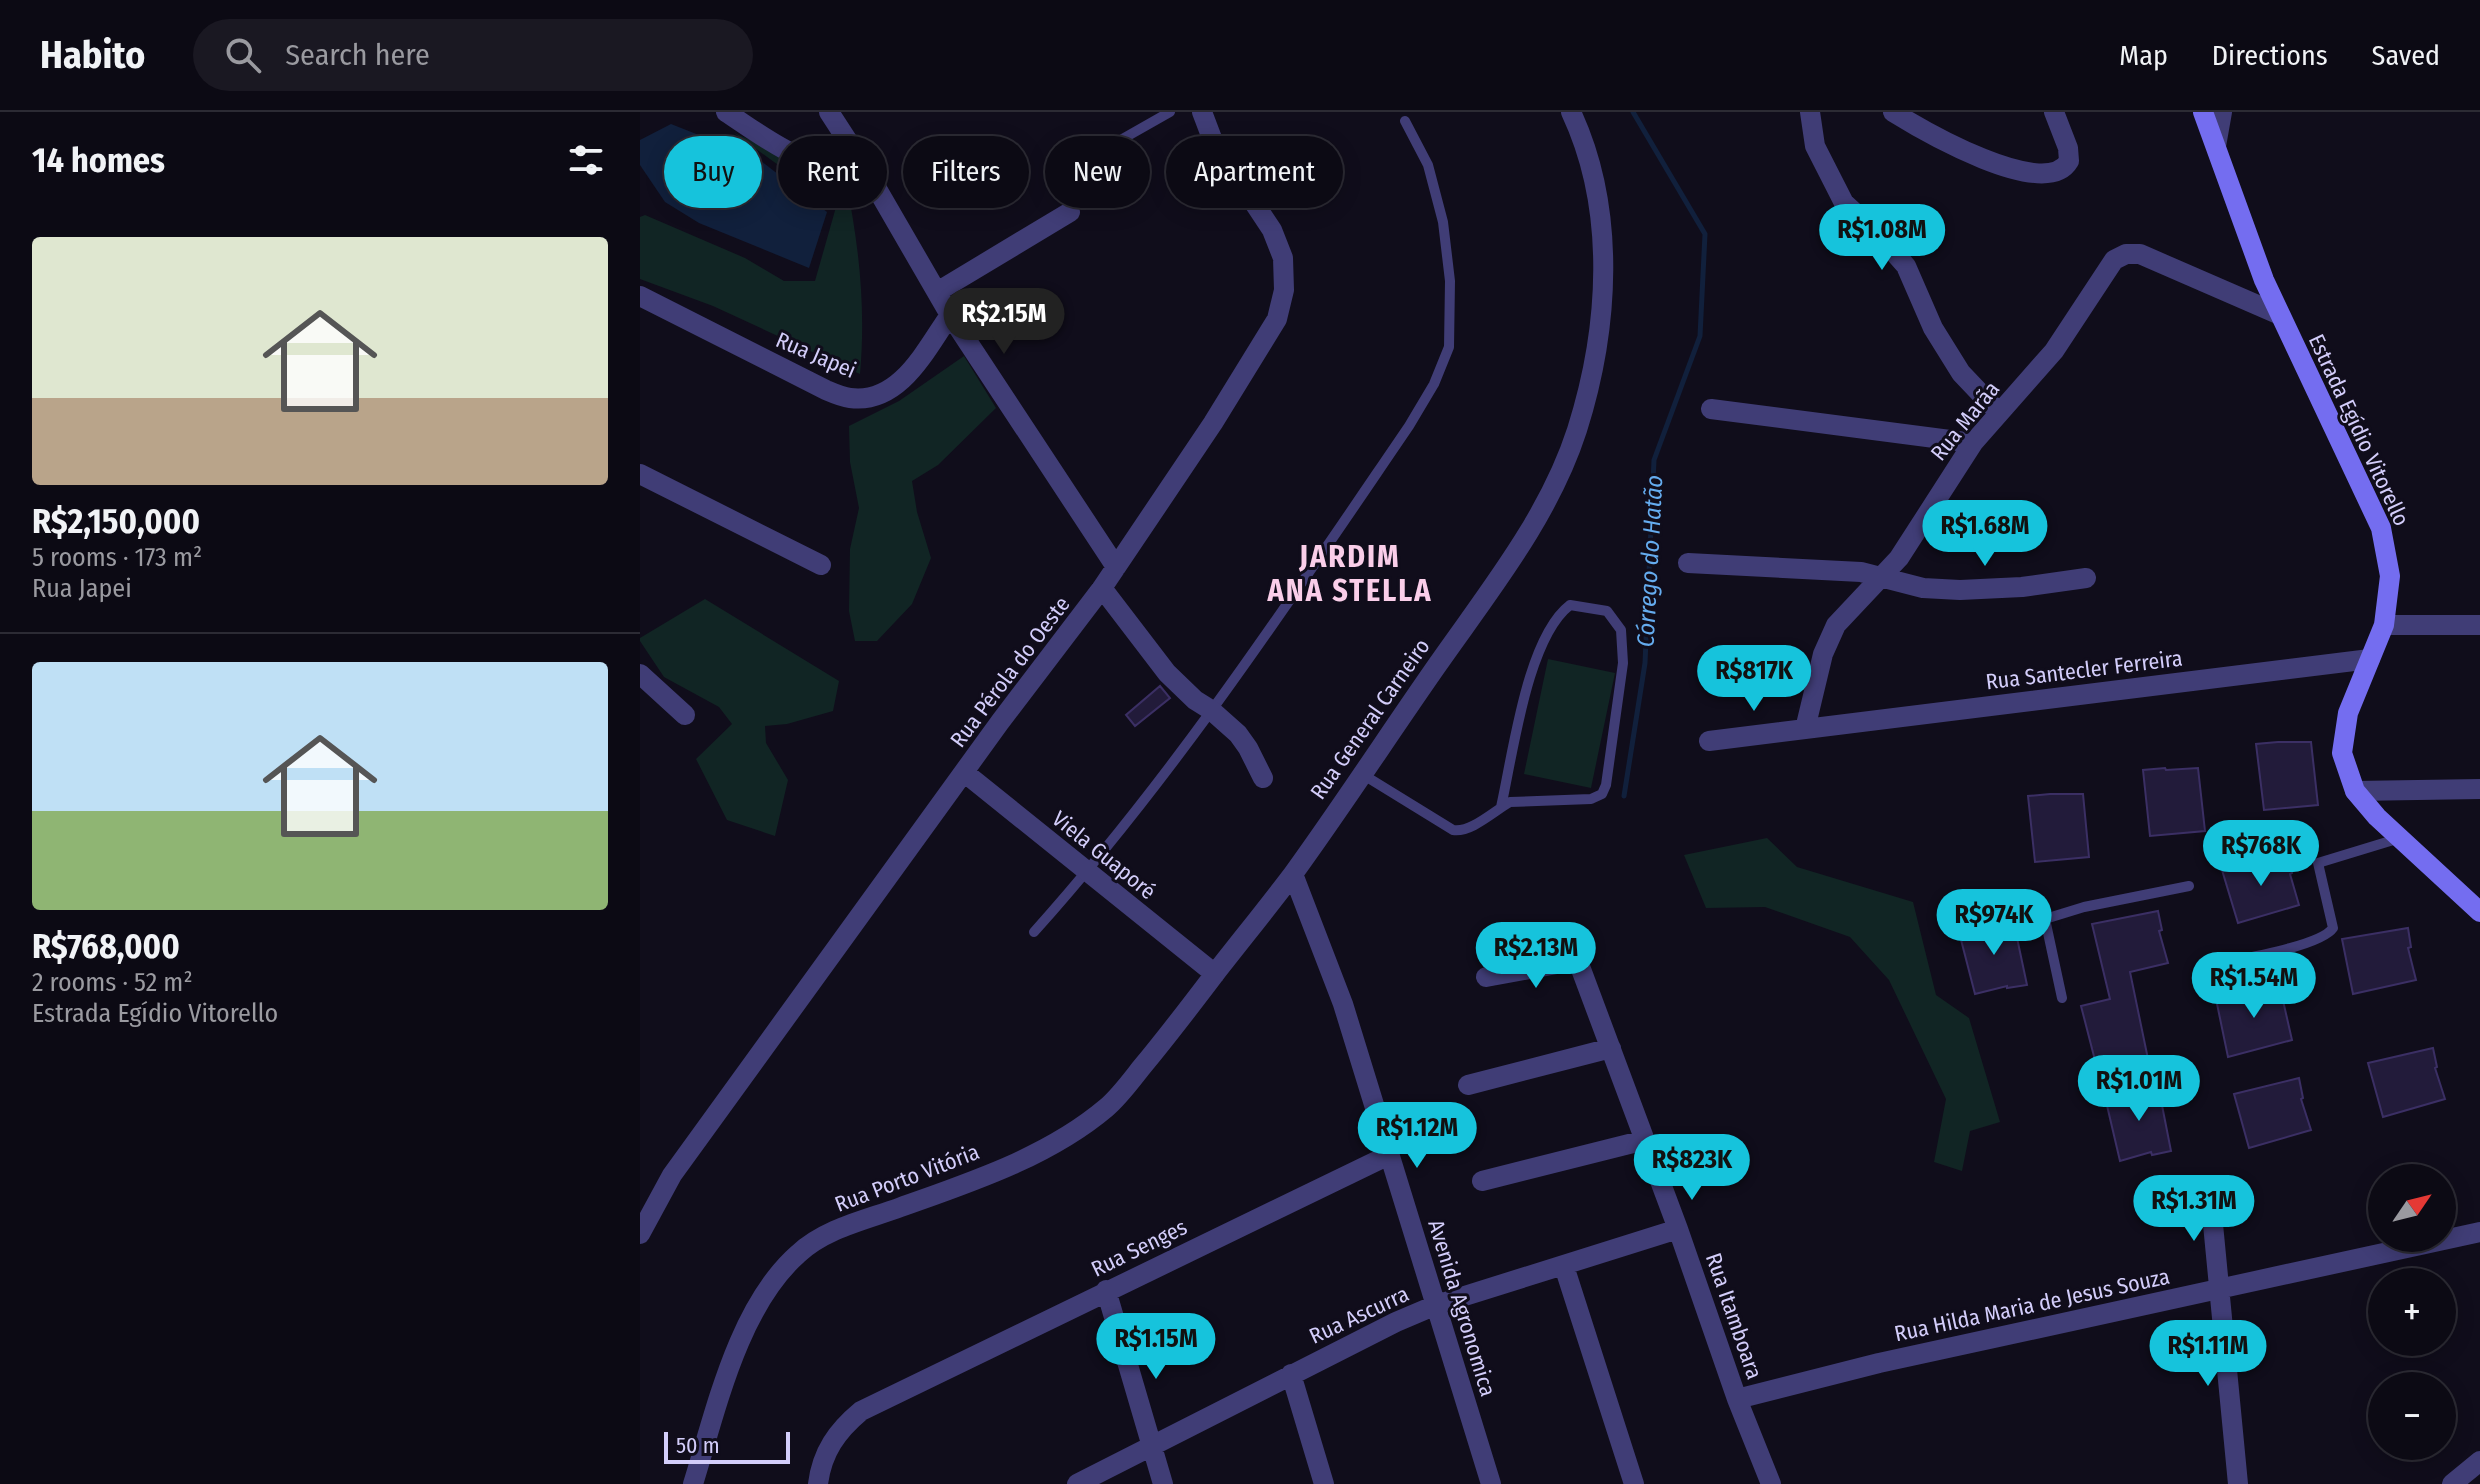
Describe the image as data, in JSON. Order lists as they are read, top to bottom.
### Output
{
  "streets": {
    "street": [
      "Rua Japei",
      "Rua Marãa",
      "Estrada Egídio Vitorello",
      "Rua Santecler Ferreira",
      "Rua Pérola do Oeste",
      "Rua General Carneiro",
      "Viela Guaporé",
      "Rua Porto Vitória",
      "Rua Senges",
      "Rua Hilda Maria de Jesus Souza",
      "Avenida Agronomica",
      "Rua Ascurra",
      "Rua Itamboara"
    ]
  },
  "crossings": [
    ["Rua Marãa", "Estrada Egídio Vitorello"],
    ["Rua Marãa", "Rua Santecler Ferreira"],
    ["Estrada Egídio Vitorello", "Rua Santecler Ferreira"],
    ["Rua Pérola do Oeste", "Viela Guaporé"],
    ["Rua General Carneiro", "Viela Guaporé"],
    ["Rua General Carneiro", "Rua Porto Vitória"],
    ["Rua General Carneiro", "Avenida Agronomica"],
    ["Viela Guaporé", "Rua Porto Vitória"],
    ["Rua Senges", "Avenida Agronomica"],
    ["Rua Hilda Maria de Jesus Souza", "Rua Itamboara"],
    ["Avenida Agronomica", "Rua Ascurra"],
    ["Rua Ascurra", "Rua Itamboara"]
  ],
  "districts": ["JARDIM ANA STELLA"],
  "water": ["Córrego do Hatão"],
  "scale_bar": "50 m",
  "north": "top right",
  "page": {
    "header": "Habito",
    "search": "Search here",
    "nav": ["Map", "Directions", "Saved"],
    "heading": "14 homes",
    "chip": [
      "Buy",
      "Rent",
      "Filters",
      "New",
      "Apartment"
    ],
    "price": [
      "R$1.08M",
      "R$2.15M",
      "R$1.68M",
      "R$817K",
      "R$768K",
      "R$974K",
      "R$2.13M",
      "R$1.54M",
      "R$1.01M",
      "R$1.12M",
      "R$823K",
      "R$1.31M",
      "R$1.15M",
      "R$1.11M"
    ],
    "list": [
      {
        "name": "R$2,150,000",
        "note": "5 rooms · 173 m² · Rua Japei"
      },
      {
        "name": "R$768,000",
        "note": "2 rooms · 52 m² · Estrada Egídio Vitorello"
      }
    ],
    "map_buttons": ["+", "−"],
    "scale": "50 m"
  }
}
